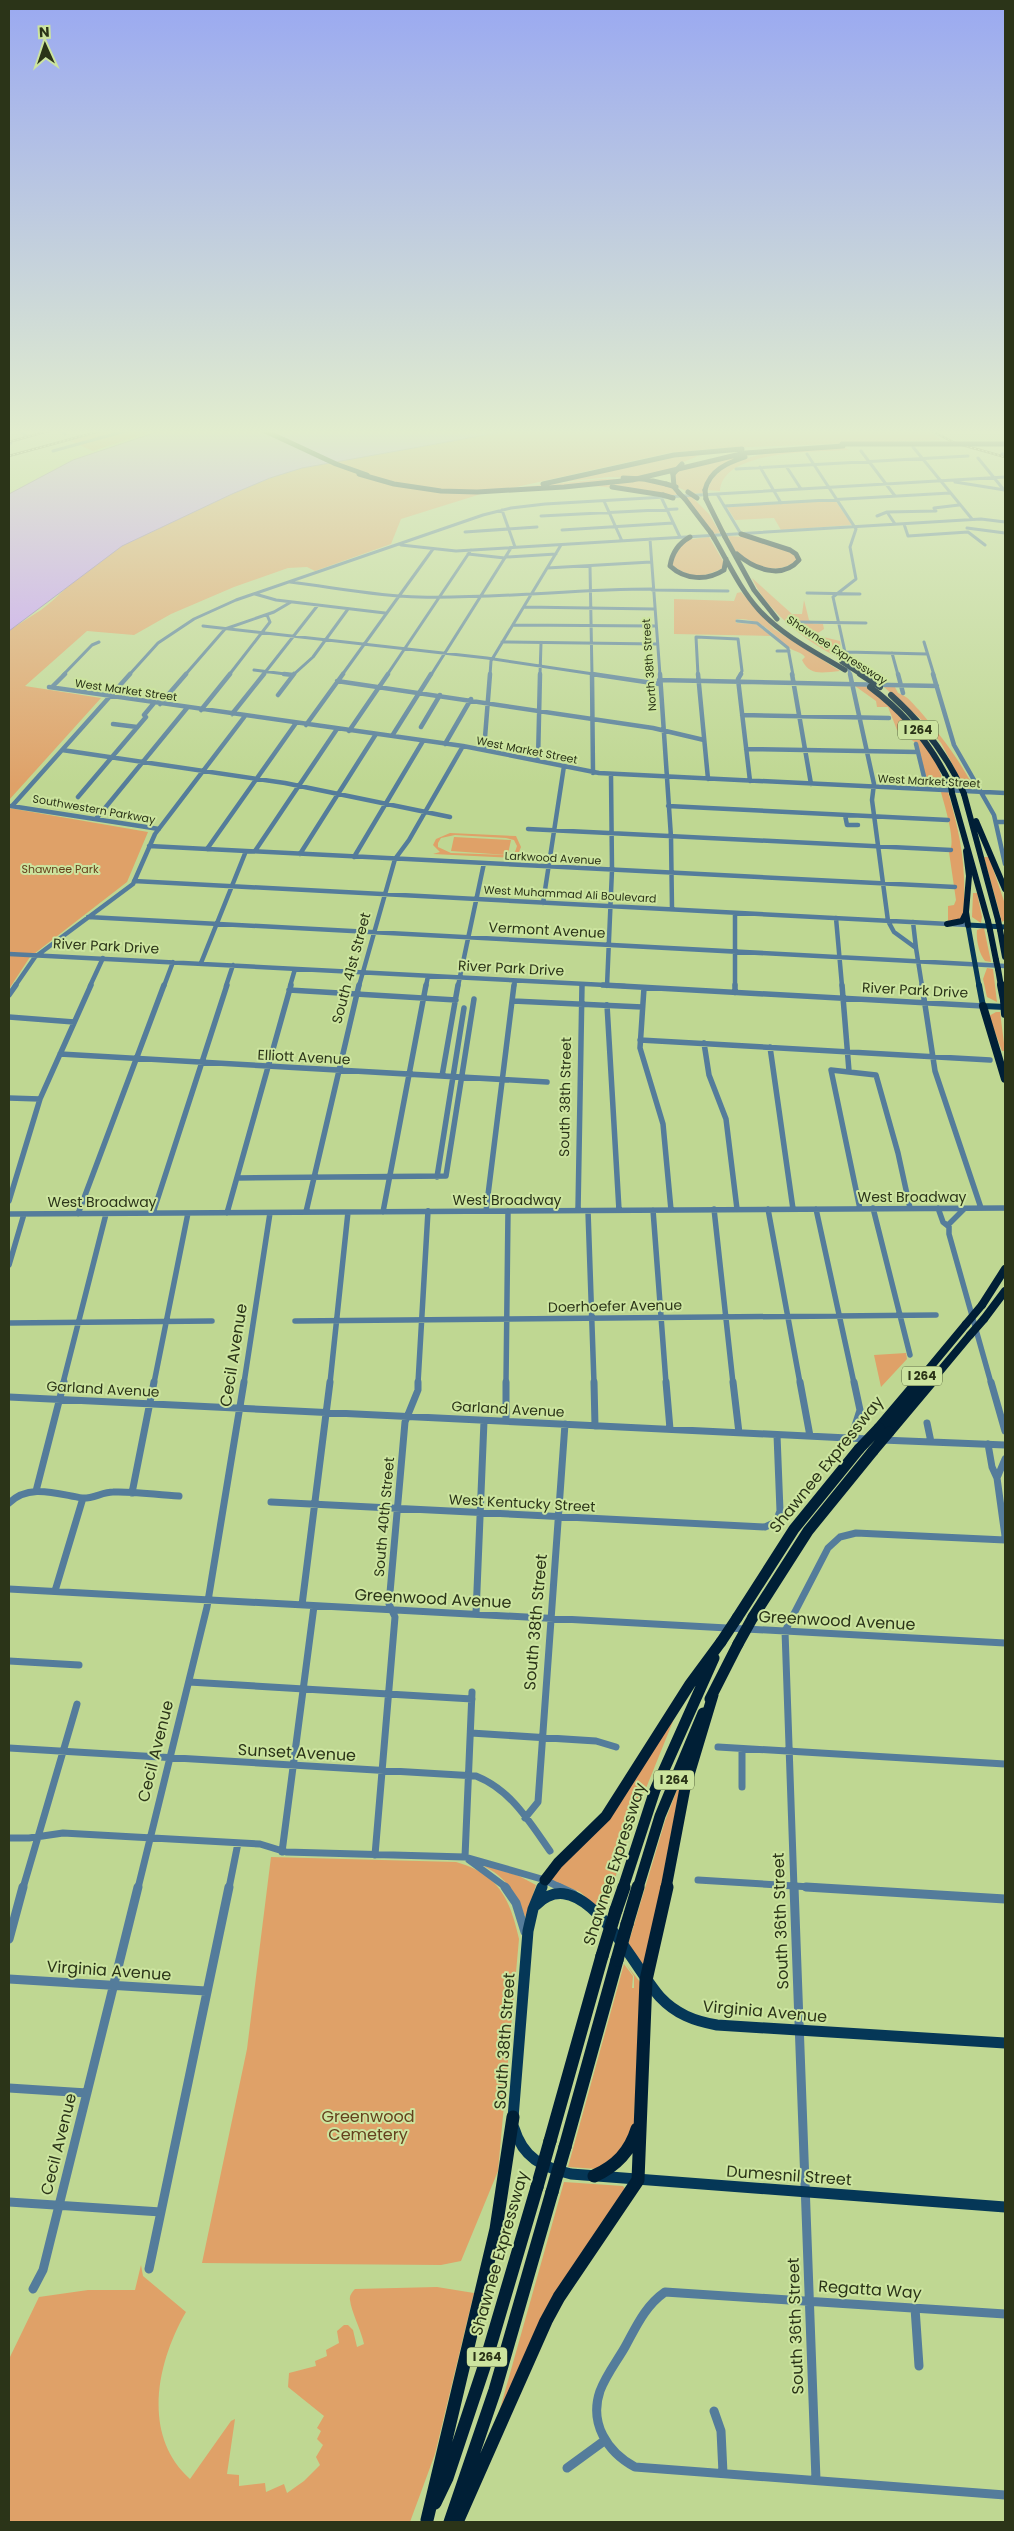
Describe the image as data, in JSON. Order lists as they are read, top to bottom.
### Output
{
  "streets": {
    "highway": ["Shawnee Expressway", "I 264"],
    "main road": [
      "West Muhammad Ali Boulevard",
      "River Park Drive",
      "South 38th Street",
      "Virginia Avenue",
      "Dumesnil Street"
    ],
    "street": [
      "North 38th Street",
      "West Market Street",
      "Southwestern Parkway",
      "Larkwood Avenue",
      "Vermont Avenue",
      "South 41st Street",
      "Elliott Avenue",
      "West Broadway",
      "Doerhoefer Avenue",
      "Cecil Avenue",
      "Garland Avenue",
      "West Kentucky Street",
      "South 40th Street",
      "Greenwood Avenue",
      "Sunset Avenue",
      "South 36th Street",
      "Regatta Way"
    ]
  },
  "crossings": [
    ["Shawnee Expressway", "West Muhammad Ali Boulevard"],
    ["Shawnee Expressway", "Vermont Avenue"],
    ["Shawnee Expressway", "River Park Drive"],
    ["West Market Street", "Southwestern Parkway"],
    ["West Market Street", "South 41st Street"],
    ["Southwestern Parkway", "Larkwood Avenue"],
    ["Southwestern Parkway", "West Muhammad Ali Boulevard"],
    ["Southwestern Parkway", "Vermont Avenue"],
    ["Southwestern Parkway", "River Park Drive"],
    ["Larkwood Avenue", "South 41st Street"],
    ["West Muhammad Ali Boulevard", "South 41st Street"],
    ["Vermont Avenue", "South 41st Street"],
    ["River Park Drive", "South 41st Street"],
    ["River Park Drive", "South 38th Street"],
    ["South 41st Street", "Elliott Avenue"],
    ["South 41st Street", "West Broadway"],
    ["South 38th Street", "West Broadway"],
    ["South 38th Street", "Garland Avenue"],
    ["South 38th Street", "West Kentucky Street"],
    ["South 38th Street", "Greenwood Avenue"],
    ["South 38th Street", "Sunset Avenue"],
    ["South 38th Street", "Virginia Avenue"],
    ["South 38th Street", "Dumesnil Street"],
    ["West Broadway", "Cecil Avenue"],
    ["West Broadway", "South 40th Street"],
    ["Doerhoefer Avenue", "South 40th Street"],
    ["Cecil Avenue", "Garland Avenue"],
    ["Cecil Avenue", "Greenwood Avenue"],
    ["Cecil Avenue", "Sunset Avenue"],
    ["Cecil Avenue", "Virginia Avenue"],
    ["Garland Avenue", "West Kentucky Street"],
    ["Garland Avenue", "South 40th Street"],
    ["West Kentucky Street", "South 40th Street"],
    ["South 40th Street", "Greenwood Avenue"],
    ["South 40th Street", "Sunset Avenue"],
    ["South 40th Street", "Virginia Avenue"],
    ["Greenwood Avenue", "South 36th Street"],
    ["South 36th Street", "Virginia Avenue"],
    ["South 36th Street", "Dumesnil Street"],
    ["South 36th Street", "Regatta Way"]
  ],
  "parks": ["Shawnee Park", "Greenwood Cemetery"],
  "north": "top"
}
